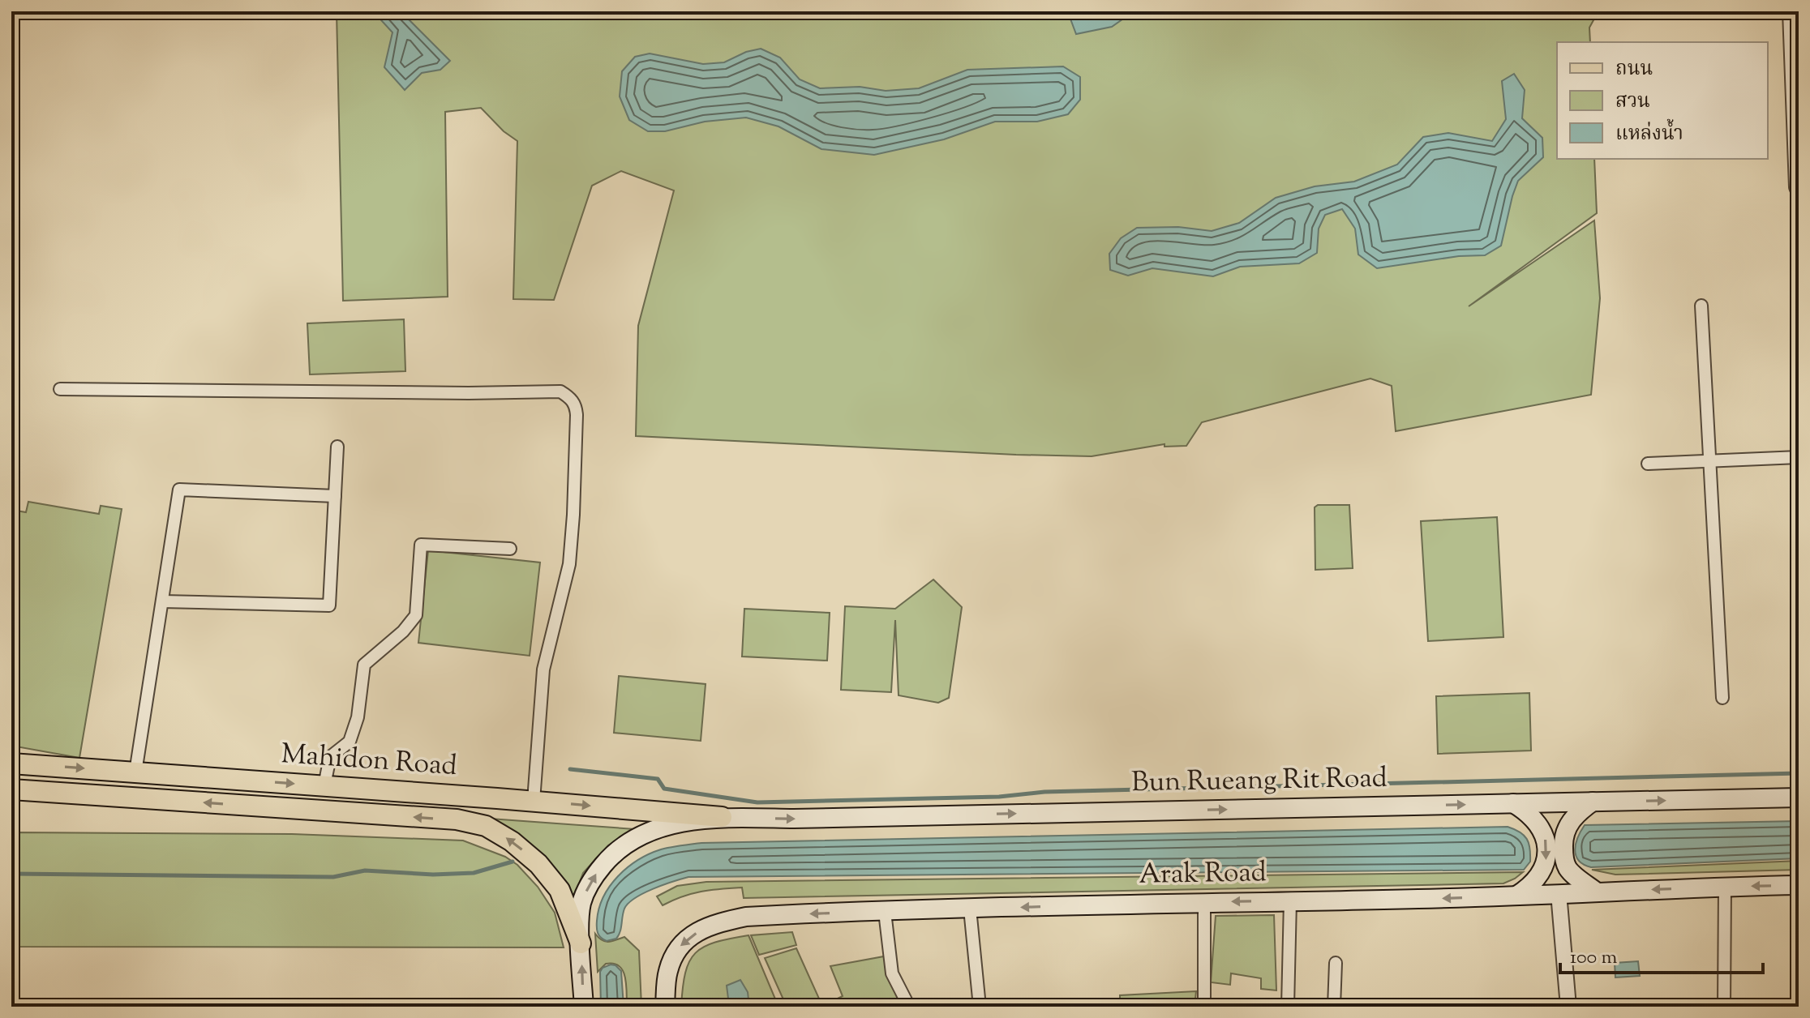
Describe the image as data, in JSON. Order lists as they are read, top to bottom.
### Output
{
  "streets": {
    "main road": ["Mahidon Road", "Bun Rueang Rit Road", "Arak Road"]
  },
  "crossings": [
    ["Mahidon Road", "Bun Rueang Rit Road"]
  ],
  "one_way": ["Bun Rueang Rit Road", "Arak Road"],
  "legend": ["ถนน", "สวน", "แหล่งน้ำ"],
  "scale_bar": "100 m"
}
